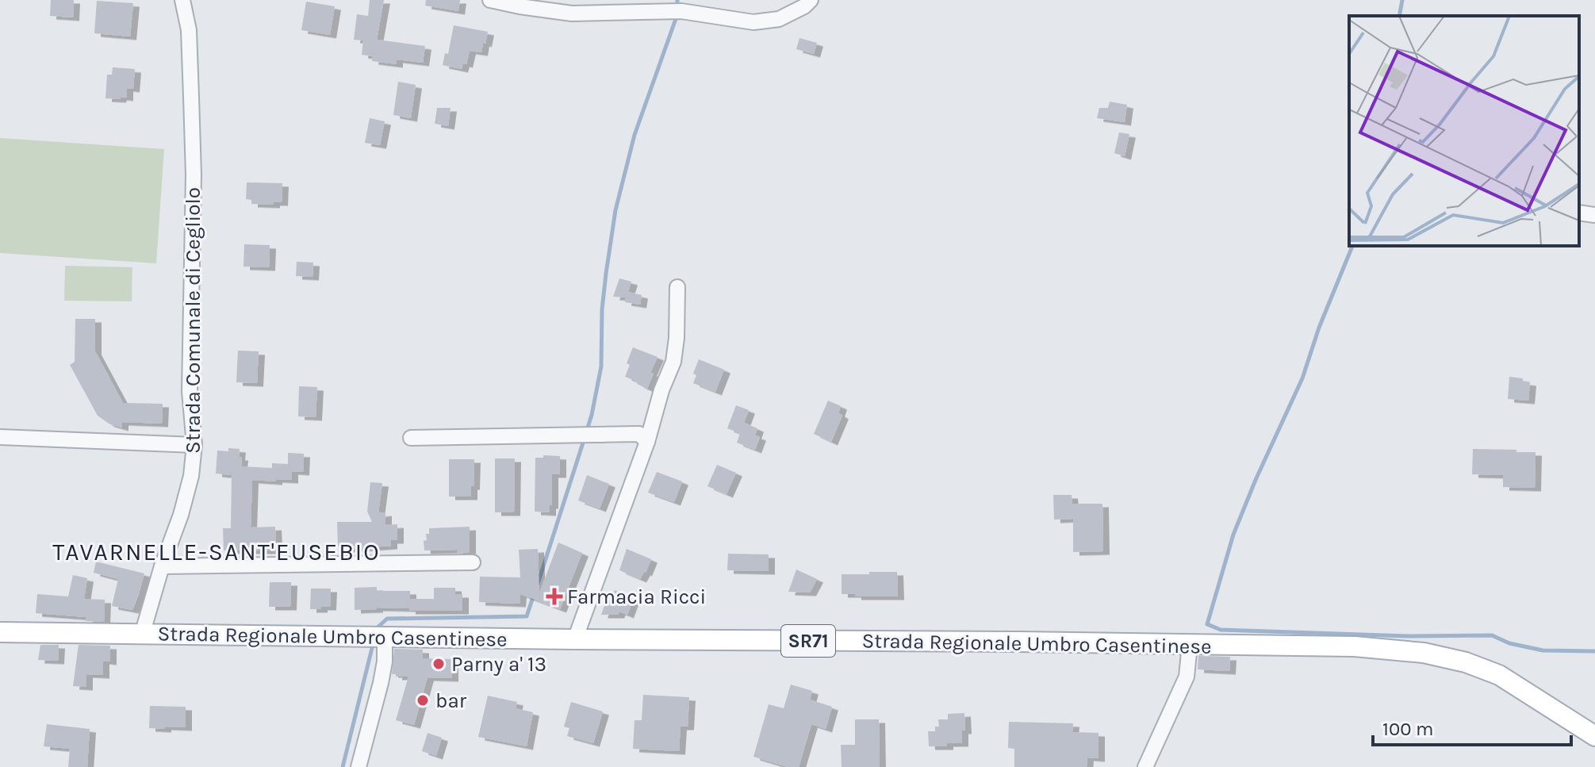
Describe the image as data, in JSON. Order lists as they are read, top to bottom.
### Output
{
  "streets": {
    "main road": ["Strada Regionale Umbro Casentinese", "SR71"],
    "street": ["Strada Comunale di Cegliolo"]
  },
  "crossings": [
    ["Strada Comunale di Cegliolo", "Strada Regionale Umbro Casentinese"]
  ],
  "districts": ["TAVARNELLE-SANT'EUSEBIO"],
  "places": {
    "health": ["Farmacia Ricci"],
    "other": ["Parny a' 13", "bar"]
  },
  "scale_bar": "100 m"
}
